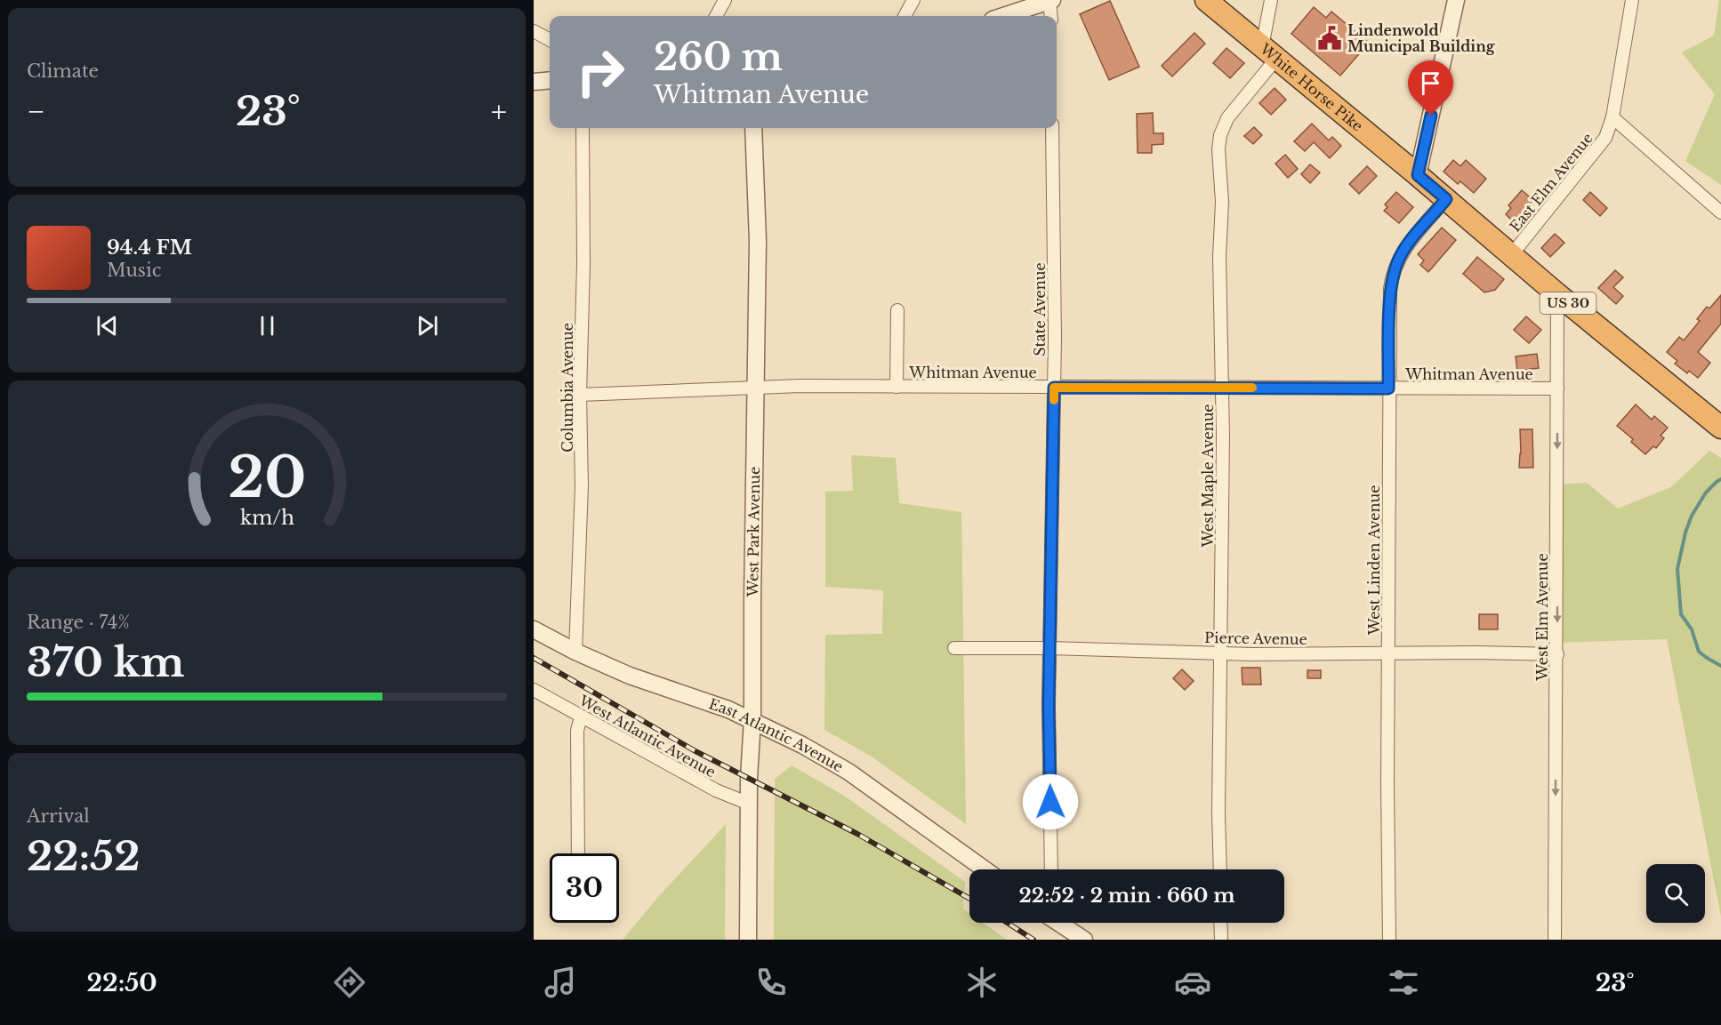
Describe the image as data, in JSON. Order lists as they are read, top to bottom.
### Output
{
  "streets": {
    "highway": ["White Horse Pike", "US 30"],
    "street": [
      "East Elm Avenue",
      "State Avenue",
      "Whitman Avenue",
      "Columbia Avenue",
      "West Maple Avenue",
      "West Park Avenue",
      "West Linden Avenue",
      "West Elm Avenue",
      "Pierce Avenue",
      "West Atlantic Avenue",
      "East Atlantic Avenue"
    ]
  },
  "crossings": [
    ["White Horse Pike", "US 30"],
    ["White Horse Pike", "West Maple Avenue"],
    ["East Elm Avenue", "US 30"],
    ["US 30", "West Linden Avenue"],
    ["US 30", "West Elm Avenue"],
    ["State Avenue", "Whitman Avenue"],
    ["State Avenue", "Pierce Avenue"],
    ["Whitman Avenue", "Columbia Avenue"],
    ["Whitman Avenue", "West Maple Avenue"],
    ["Whitman Avenue", "West Park Avenue"],
    ["Whitman Avenue", "West Linden Avenue"],
    ["Whitman Avenue", "West Elm Avenue"],
    ["Columbia Avenue", "East Atlantic Avenue"],
    ["West Maple Avenue", "Pierce Avenue"],
    ["West Park Avenue", "West Atlantic Avenue"],
    ["West Park Avenue", "East Atlantic Avenue"],
    ["West Linden Avenue", "Pierce Avenue"],
    ["West Elm Avenue", "Pierce Avenue"]
  ],
  "one_way": ["West Elm Avenue"],
  "places": {
    "public building": ["Lindenwold Municipal Building"]
  },
  "page": {
    "tile": [
      "Climate",
      ["Range · 74%", "370 km"],
      ["Arrival", "22:52"]
    ],
    "turn": ["260 m", "Whitman Avenue"],
    "heat": ["−", "23°", "+"],
    "song": ["94.4 FM", "Music"],
    "limit": "30",
    "trip": "22:52 · 2 min · 660 m",
    "tabs": ["22:50", "23°"],
    "gauge": ["20", "km/h"]
  }
}
